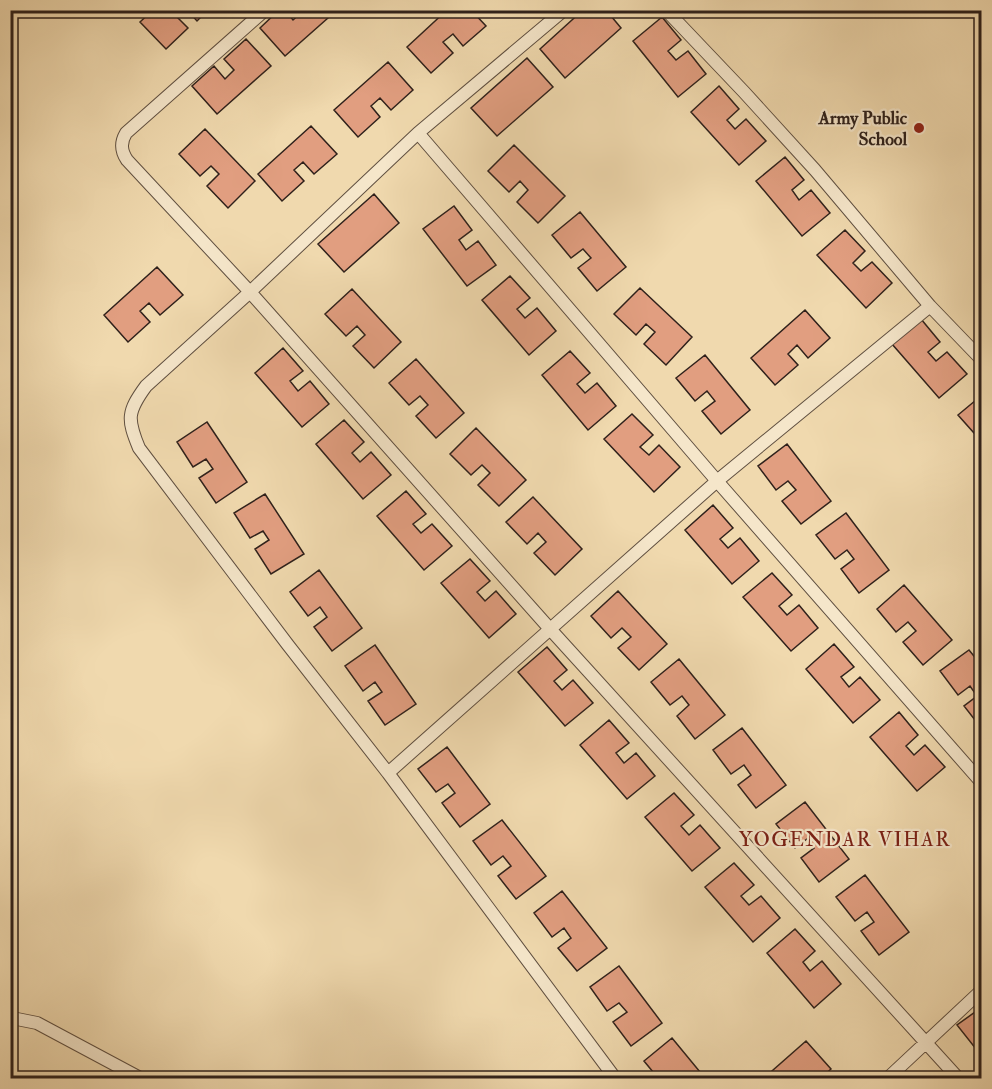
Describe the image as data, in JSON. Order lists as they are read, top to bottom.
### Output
{
  "districts": ["YOGENDAR VIHAR"],
  "places": ["Army Public School"]
}
